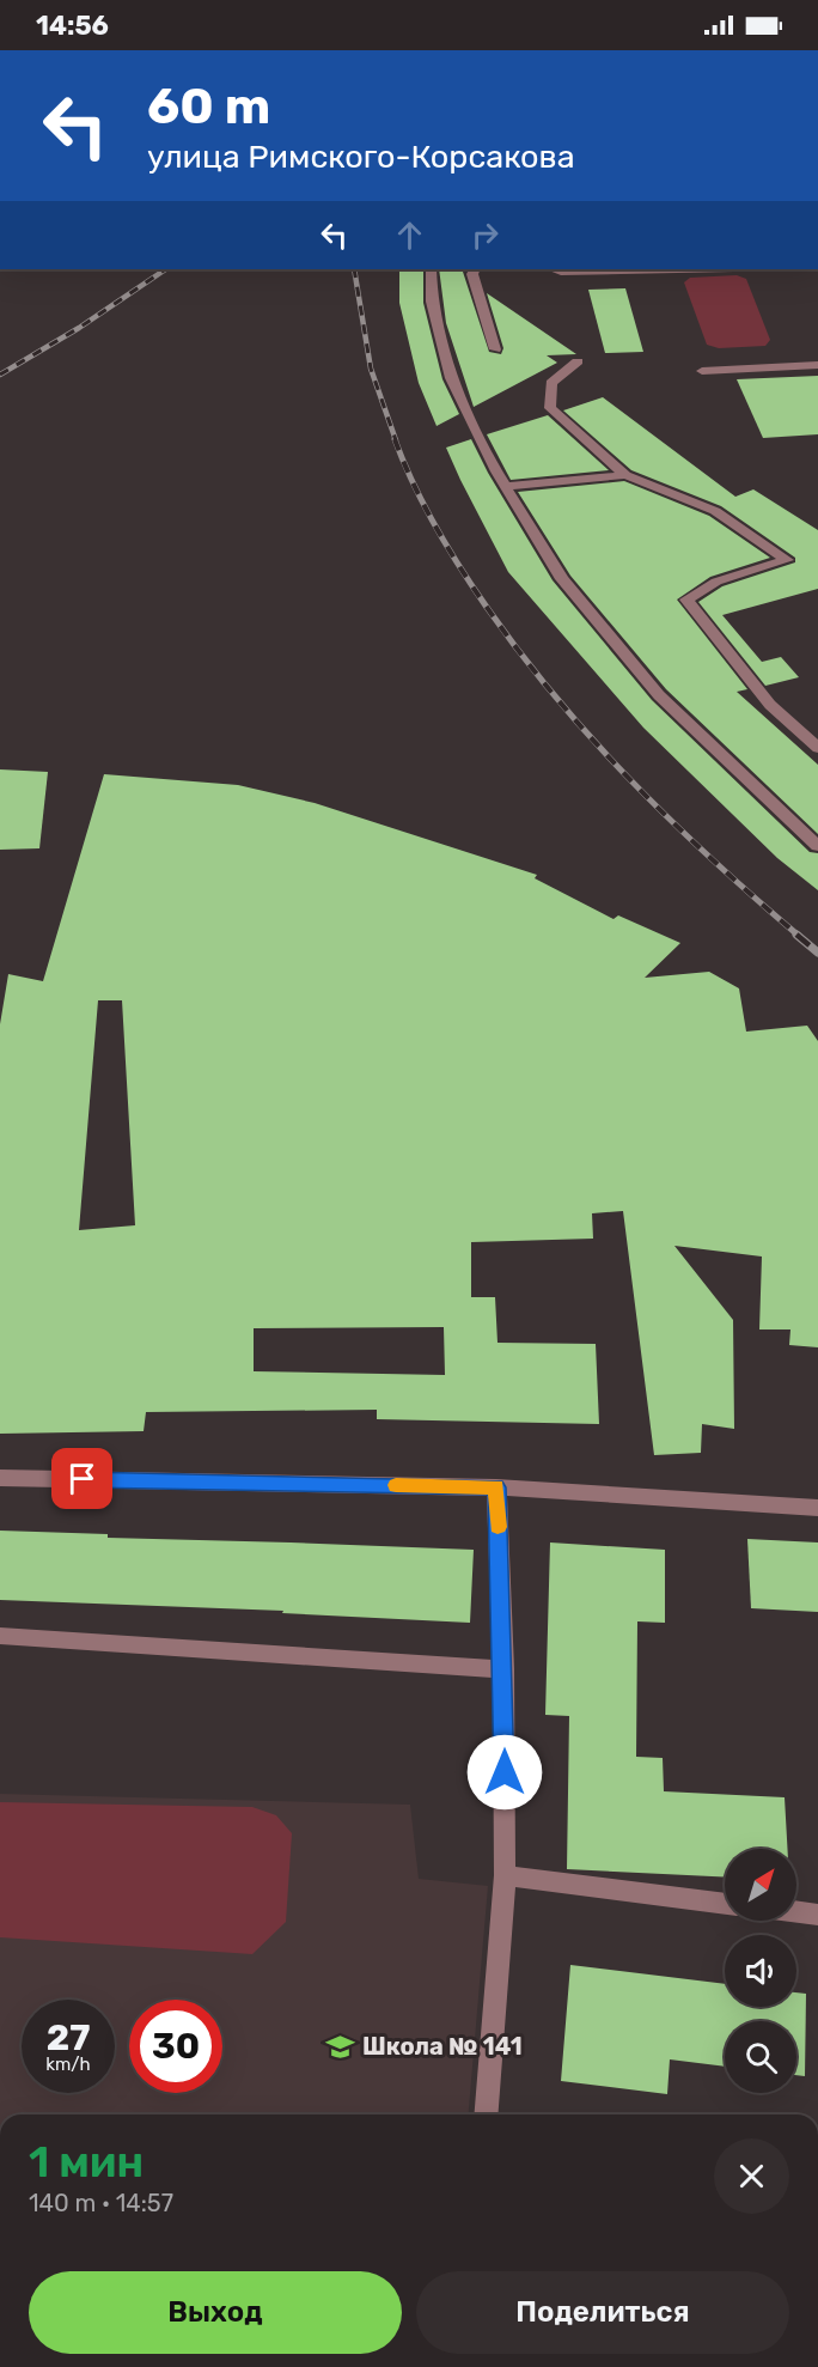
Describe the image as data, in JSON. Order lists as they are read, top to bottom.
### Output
{
  "places": {
    "school or university": ["Школа № 141"]
  },
  "north": "top right",
  "page": {
    "status": "14:56",
    "turn": ["60 m", "улица Римского-Корсакова"],
    "speed": "27 km/h",
    "limit": "30",
    "heading": ["1 мин", "140 m · 14:57"],
    "buttons": ["Выход", "Поделиться"]
  }
}
